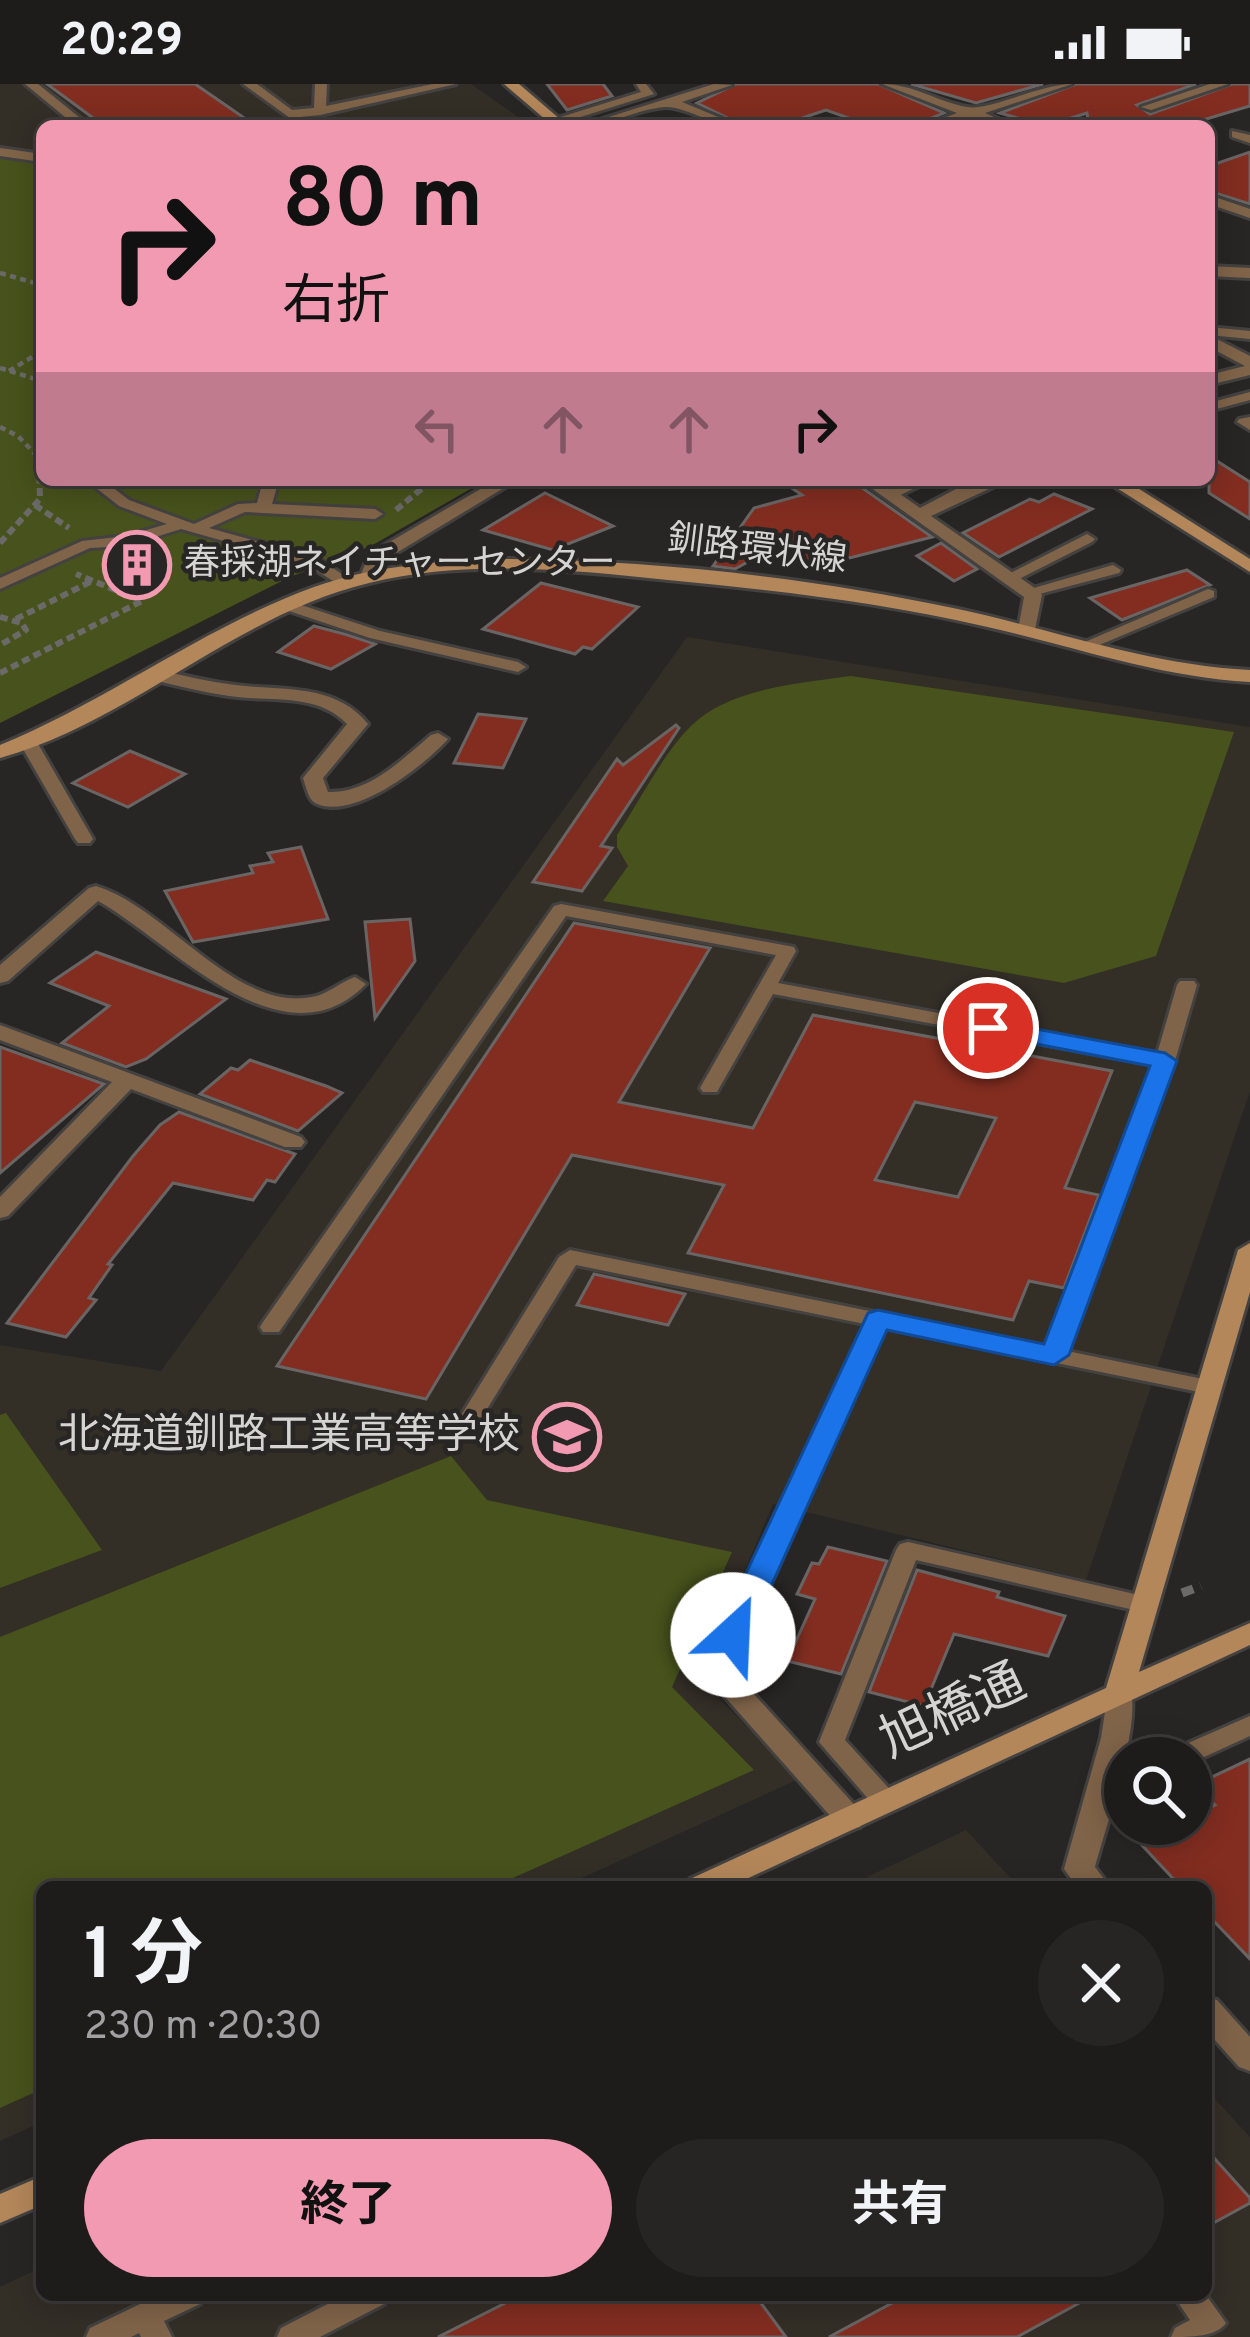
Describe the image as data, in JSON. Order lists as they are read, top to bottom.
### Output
{
  "streets": {
    "street": ["釧路環状線", "旭橋通"]
  },
  "places": {
    "building": ["春採湖ネイチャーセンター"],
    "school or university": ["北海道釧路工業高等学校"]
  },
  "page": {
    "status": "20:29",
    "turn": ["80 m", "右折"],
    "heading": ["1 分", "230 m · 20:30"],
    "buttons": ["終了", "共有"]
  }
}
